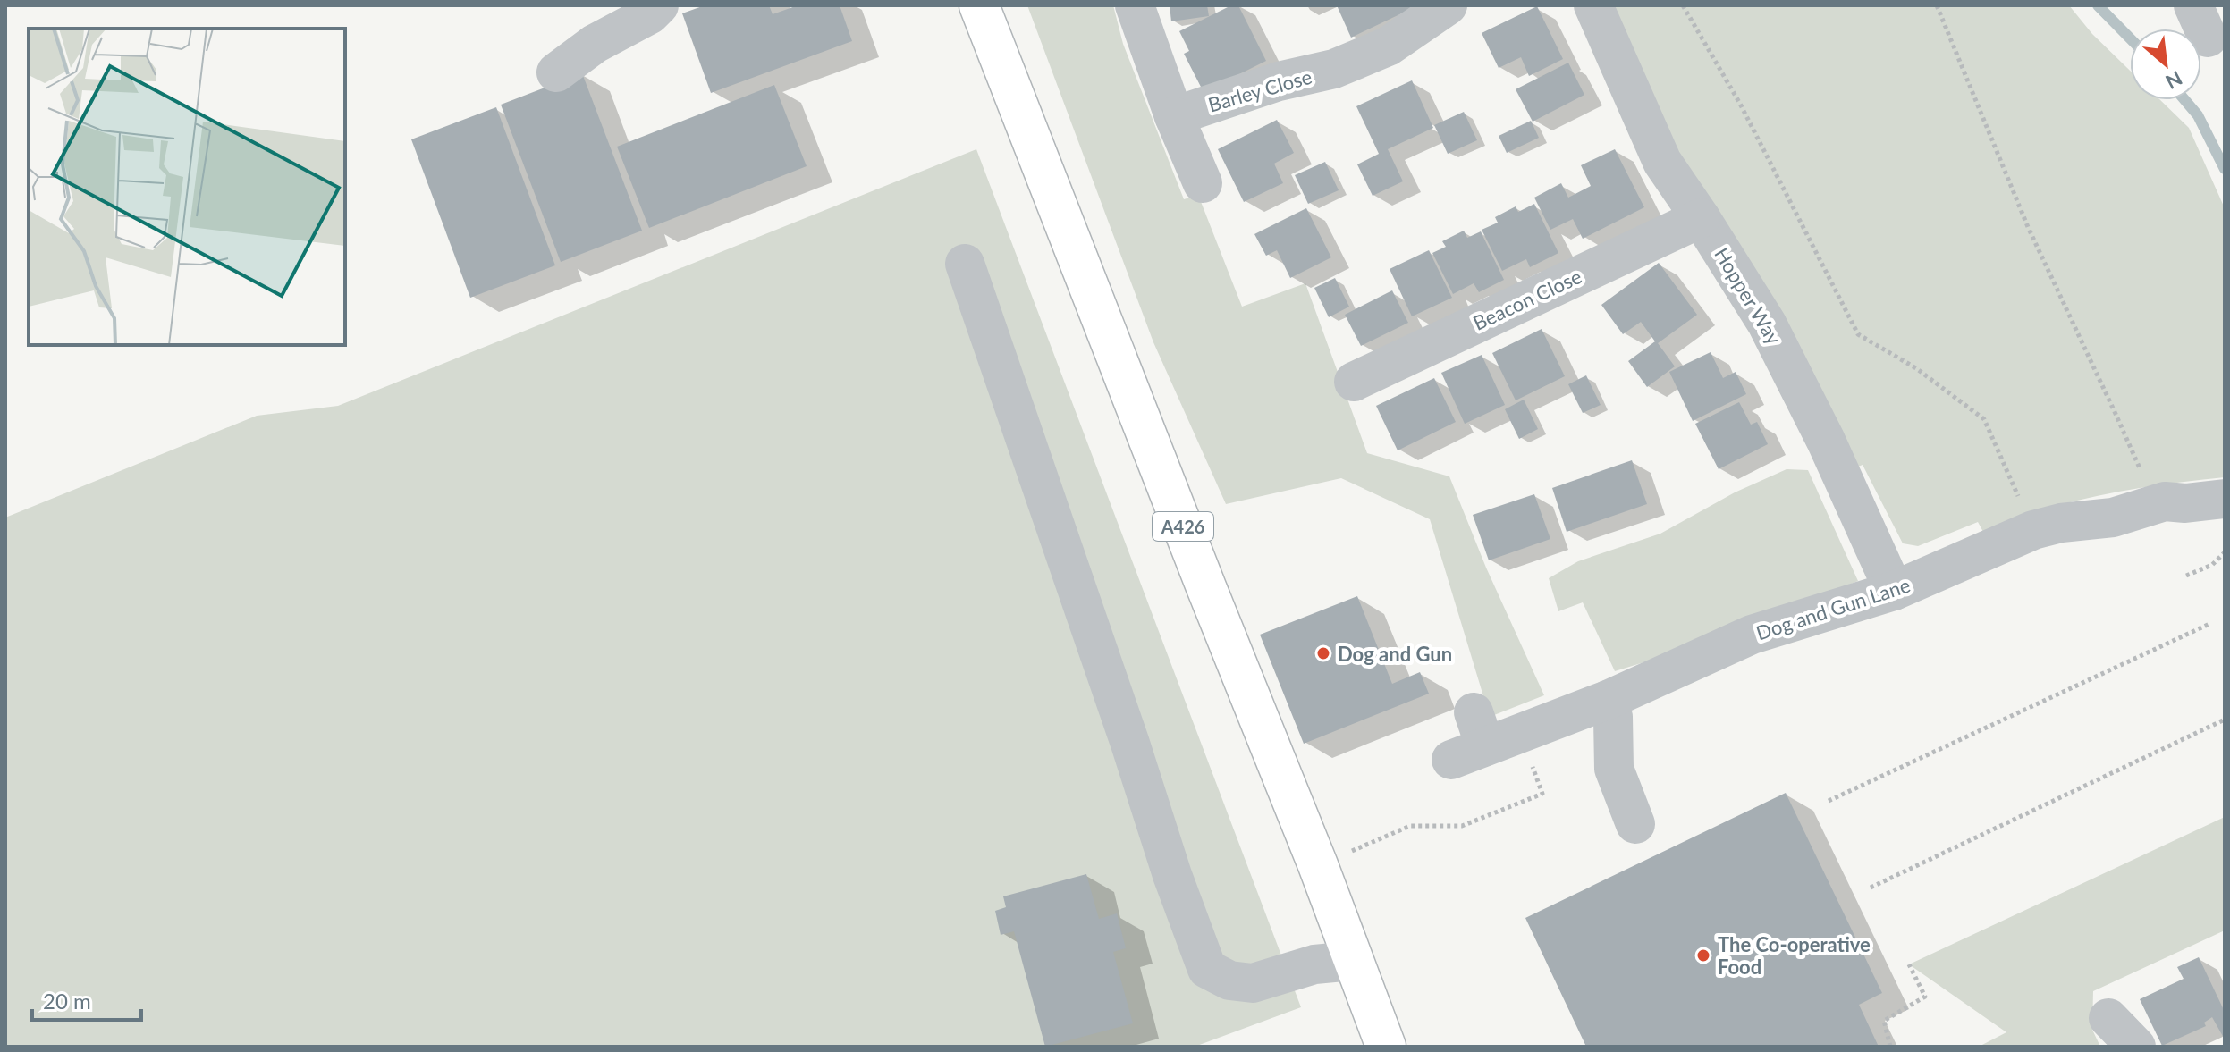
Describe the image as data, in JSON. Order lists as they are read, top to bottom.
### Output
{
  "streets": {
    "main road": ["A426"],
    "street": [
      "Barley Close",
      "Hopper Way",
      "Beacon Close",
      "Dog and Gun Lane"
    ]
  },
  "crossings": [
    ["Hopper Way", "Beacon Close"],
    ["Hopper Way", "Dog and Gun Lane"]
  ],
  "places": ["Dog and Gun", "The Co-operative Food"],
  "scale_bar": "20 m",
  "north": "bottom right"
}
